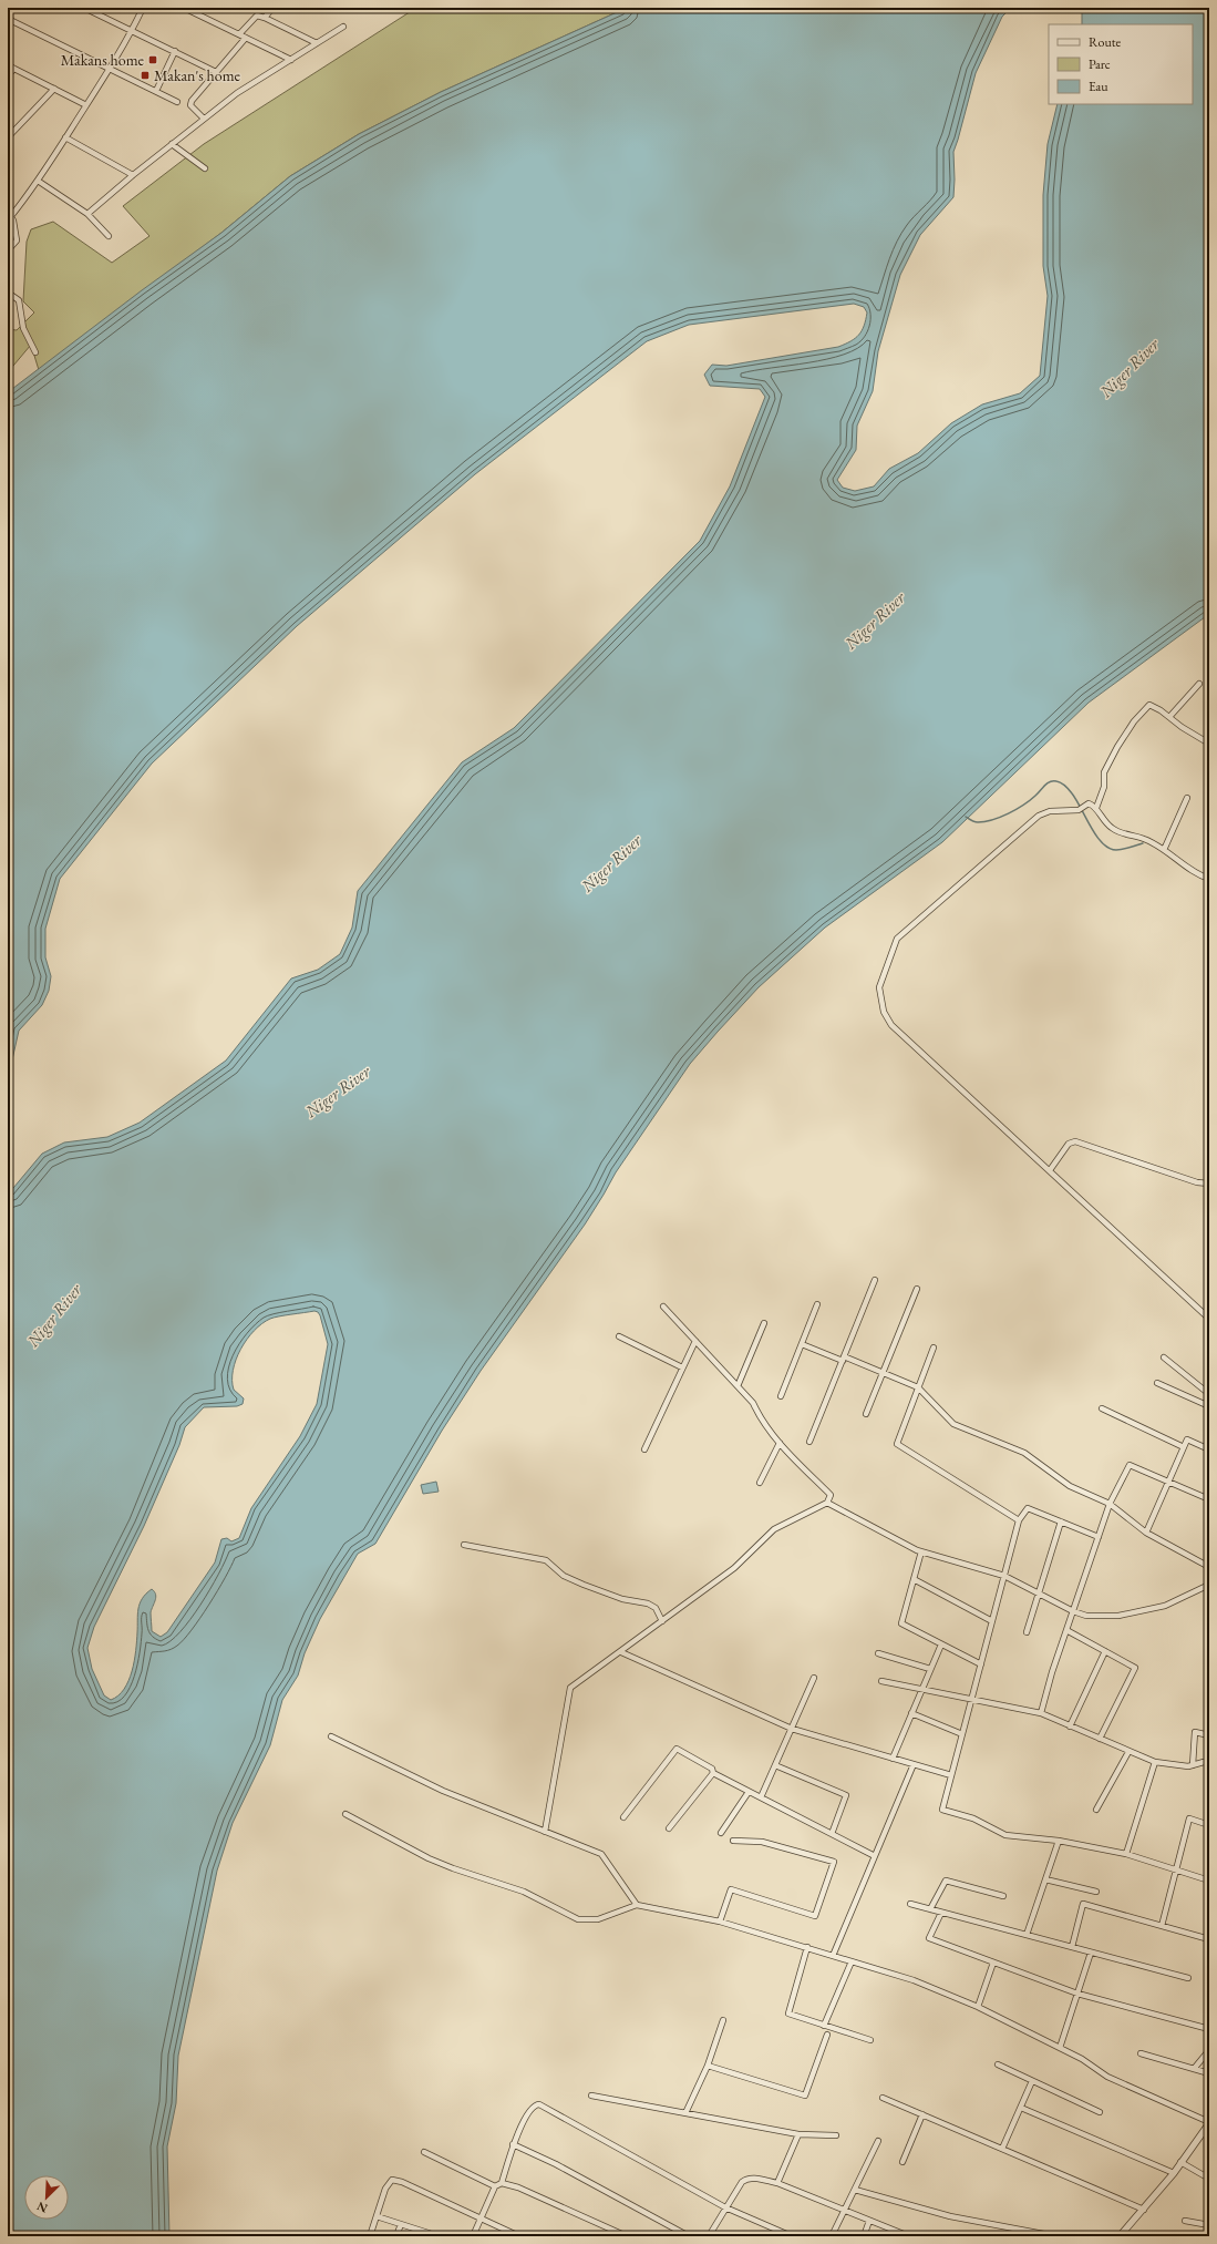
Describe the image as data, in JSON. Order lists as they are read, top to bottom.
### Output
{
  "water": ["Niger River"],
  "places": {
    "transit": ["Makans home", "Makan's home"]
  },
  "legend": ["Route", "Parc", "Eau"],
  "north": "bottom left"
}
